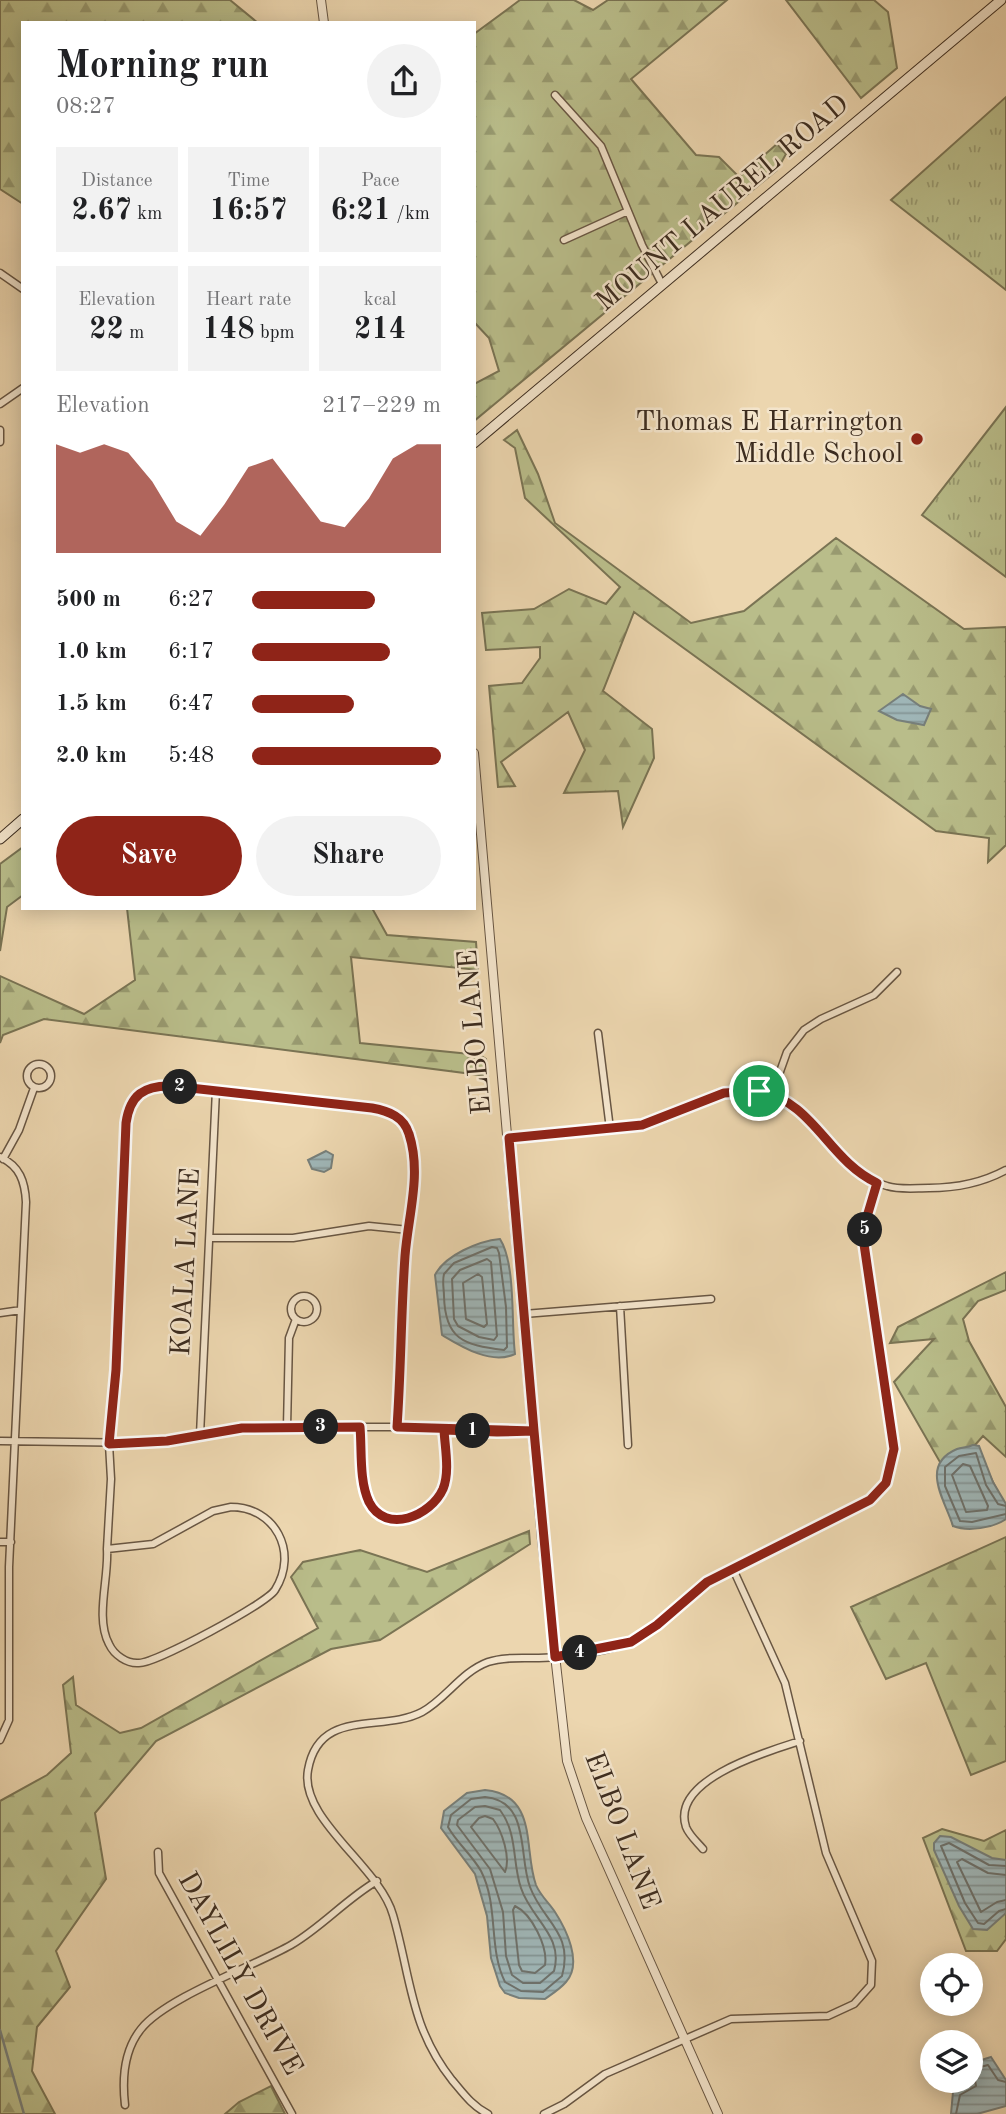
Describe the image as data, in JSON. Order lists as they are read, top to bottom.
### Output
{
  "streets": {
    "main road": ["MOUNT LAUREL ROAD"],
    "street": ["ELBO LANE", "KOALA LANE", "DAYLILY DRIVE"]
  },
  "places": ["Thomas E Harrington Middle School"],
  "page": {
    "heading": ["Morning run", "08:27"],
    "stats": [
      ["Distance", "2.67 km"],
      ["Time", "16:57"],
      ["Pace", "6:21 /km"],
      ["Elevation", "22 m"],
      ["Heart rate", "148 bpm"],
      ["kcal", "214"]
    ],
    "chart": ["Elevation", "217–229 m"],
    "list": [
      {
        "name": "500 m",
        "note": "6:27"
      },
      {
        "name": "1.0 km",
        "note": "6:17"
      },
      {
        "name": "1.5 km",
        "note": "6:47"
      },
      {
        "name": "2.0 km",
        "note": "5:48"
      }
    ],
    "buttons": ["Save", "Share"],
    "pins": [
      "2",
      "5",
      "3",
      "1",
      "4"
    ]
  }
}
